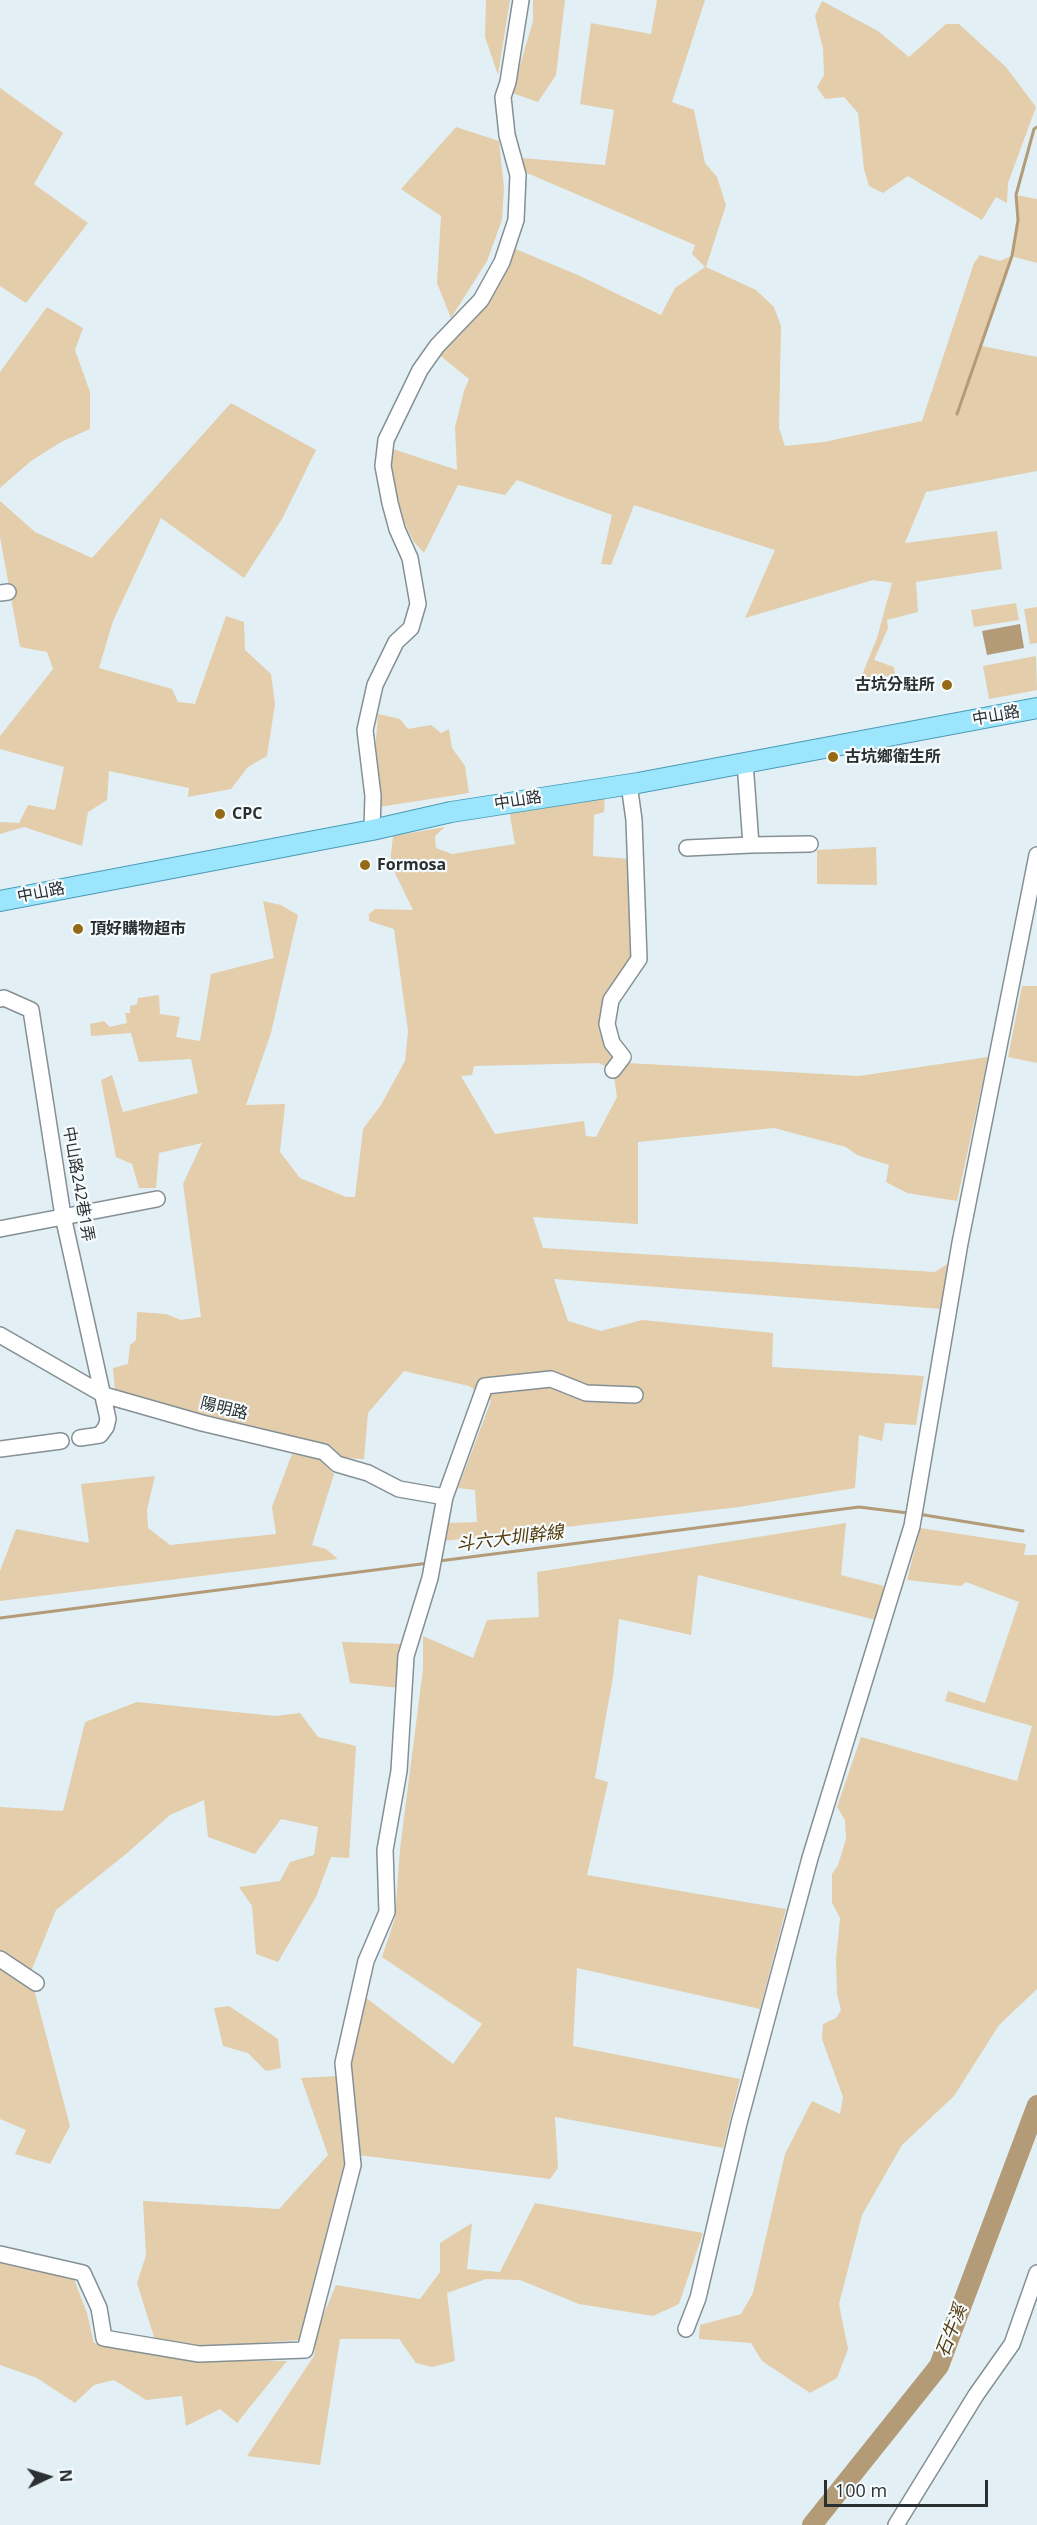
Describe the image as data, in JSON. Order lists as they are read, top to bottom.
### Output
{
  "streets": {
    "main road": ["中山路"],
    "street": ["中山路242巷1弄", "陽明路"]
  },
  "crossings": [
    ["中山路242巷1弄", "陽明路"]
  ],
  "water": ["斗六大圳幹線", "石牛溪"],
  "places": [
    "古坑分駐所",
    "古坑鄉衛生所",
    "CPC",
    "Formosa",
    "頂好購物超市"
  ],
  "scale_bar": "100 m",
  "north": "right"
}
